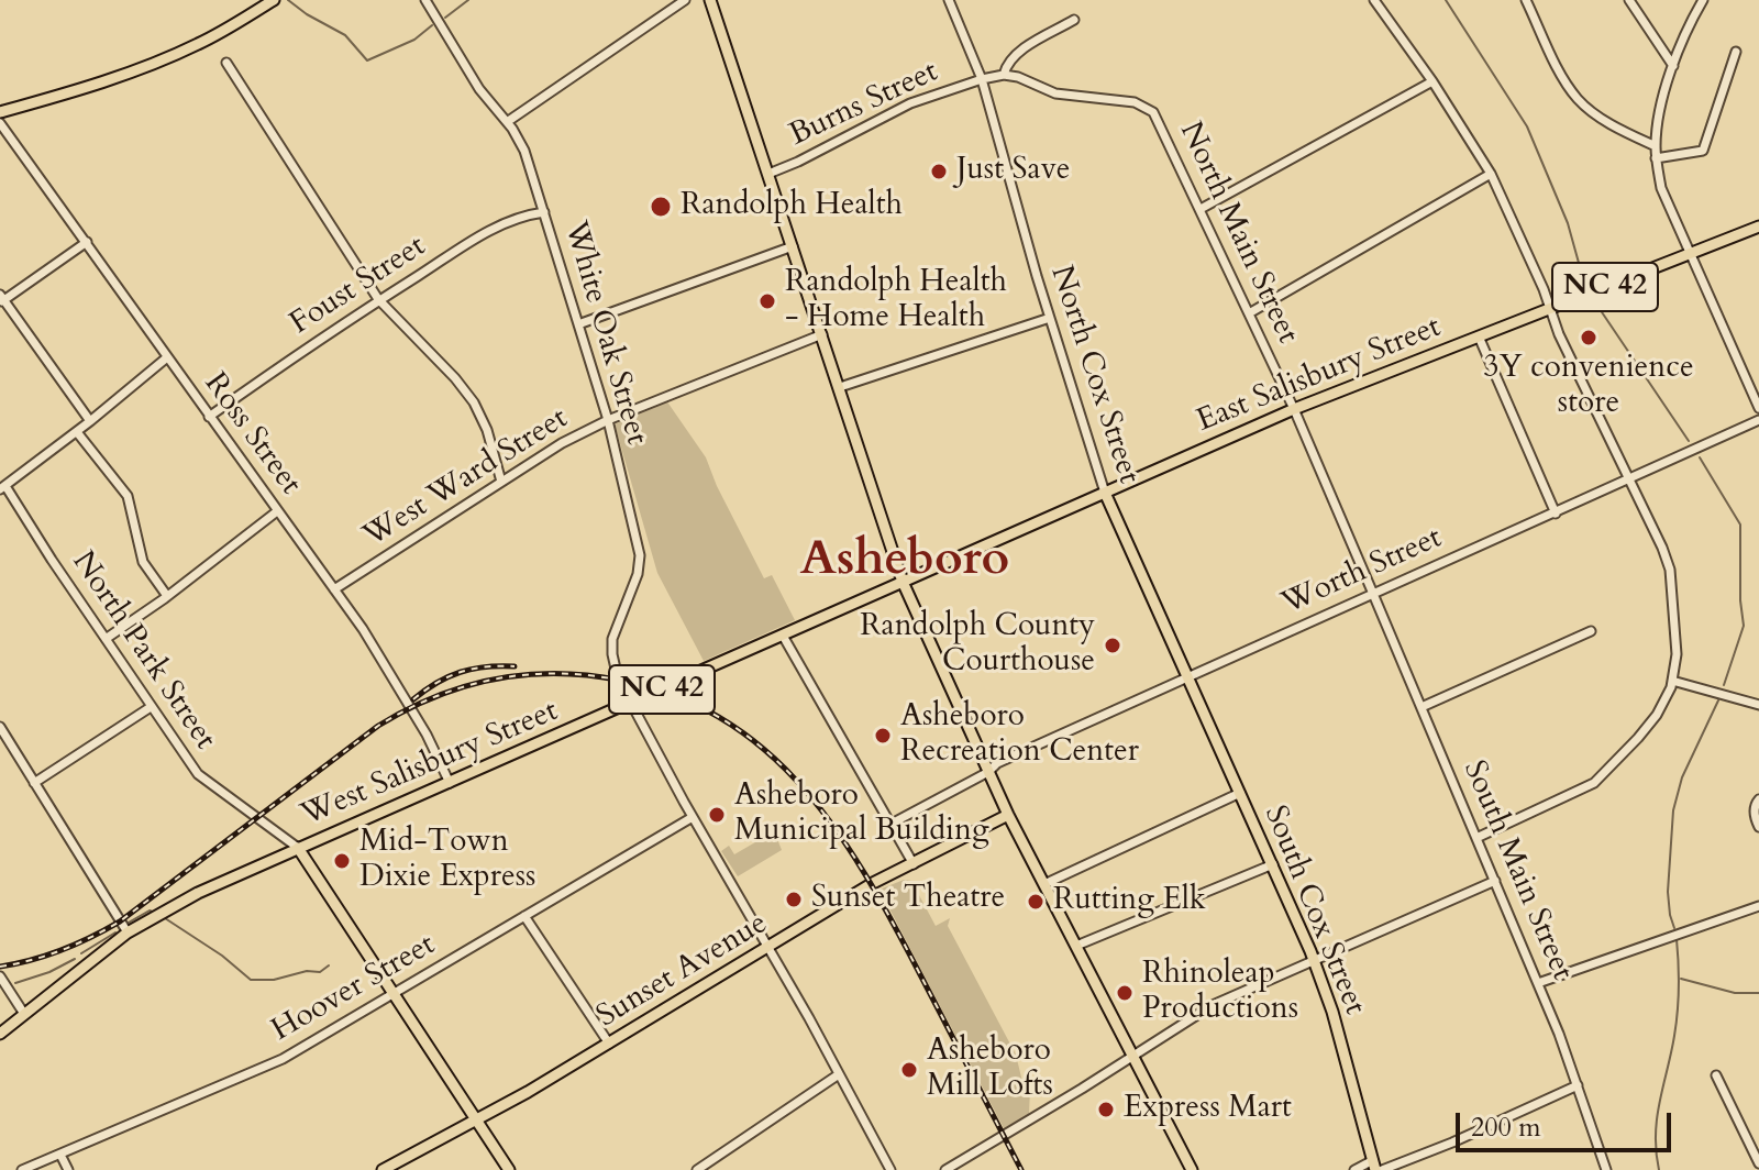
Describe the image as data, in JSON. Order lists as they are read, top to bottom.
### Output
{
  "streets": {
    "main road": [
      "NC 42",
      "North Cox Street",
      "East Salisbury Street",
      "North Park Street",
      "West Salisbury Street",
      "South Cox Street",
      "Sunset Avenue"
    ],
    "street": [
      "Burns Street",
      "North Main Street",
      "Foust Street",
      "White Oak Street",
      "Ross Street",
      "West Ward Street",
      "Worth Street",
      "South Main Street",
      "Hoover Street"
    ]
  },
  "crossings": [
    ["Burns Street", "North Main Street"],
    ["Burns Street", "North Cox Street"],
    ["North Main Street", "East Salisbury Street"],
    ["North Main Street", "Worth Street"],
    ["North Main Street", "South Main Street"],
    ["Foust Street", "White Oak Street"],
    ["Foust Street", "Ross Street"],
    ["White Oak Street", "West Ward Street"],
    ["White Oak Street", "West Salisbury Street"],
    ["White Oak Street", "Sunset Avenue"],
    ["White Oak Street", "Hoover Street"],
    ["North Cox Street", "East Salisbury Street"],
    ["North Cox Street", "Worth Street"],
    ["North Cox Street", "South Cox Street"],
    ["East Salisbury Street", "West Salisbury Street"],
    ["Ross Street", "West Ward Street"],
    ["Ross Street", "West Salisbury Street"],
    ["Worth Street", "South Main Street"],
    ["Worth Street", "South Cox Street"],
    ["North Park Street", "West Salisbury Street"],
    ["North Park Street", "Sunset Avenue"],
    ["North Park Street", "Hoover Street"]
  ],
  "districts": ["Asheboro"],
  "places": [
    "Just Save",
    "Randolph Health",
    "Randolph Health - Home Health",
    "3Y convenience store",
    "Randolph County Courthouse",
    "Asheboro Recreation Center",
    "Asheboro Municipal Building",
    "Mid-Town Dixie Express",
    "Sunset Theatre",
    "Rutting Elk",
    "Rhinoleap Productions",
    "Asheboro Mill Lofts",
    "Express Mart"
  ],
  "scale_bar": "200 m"
}
